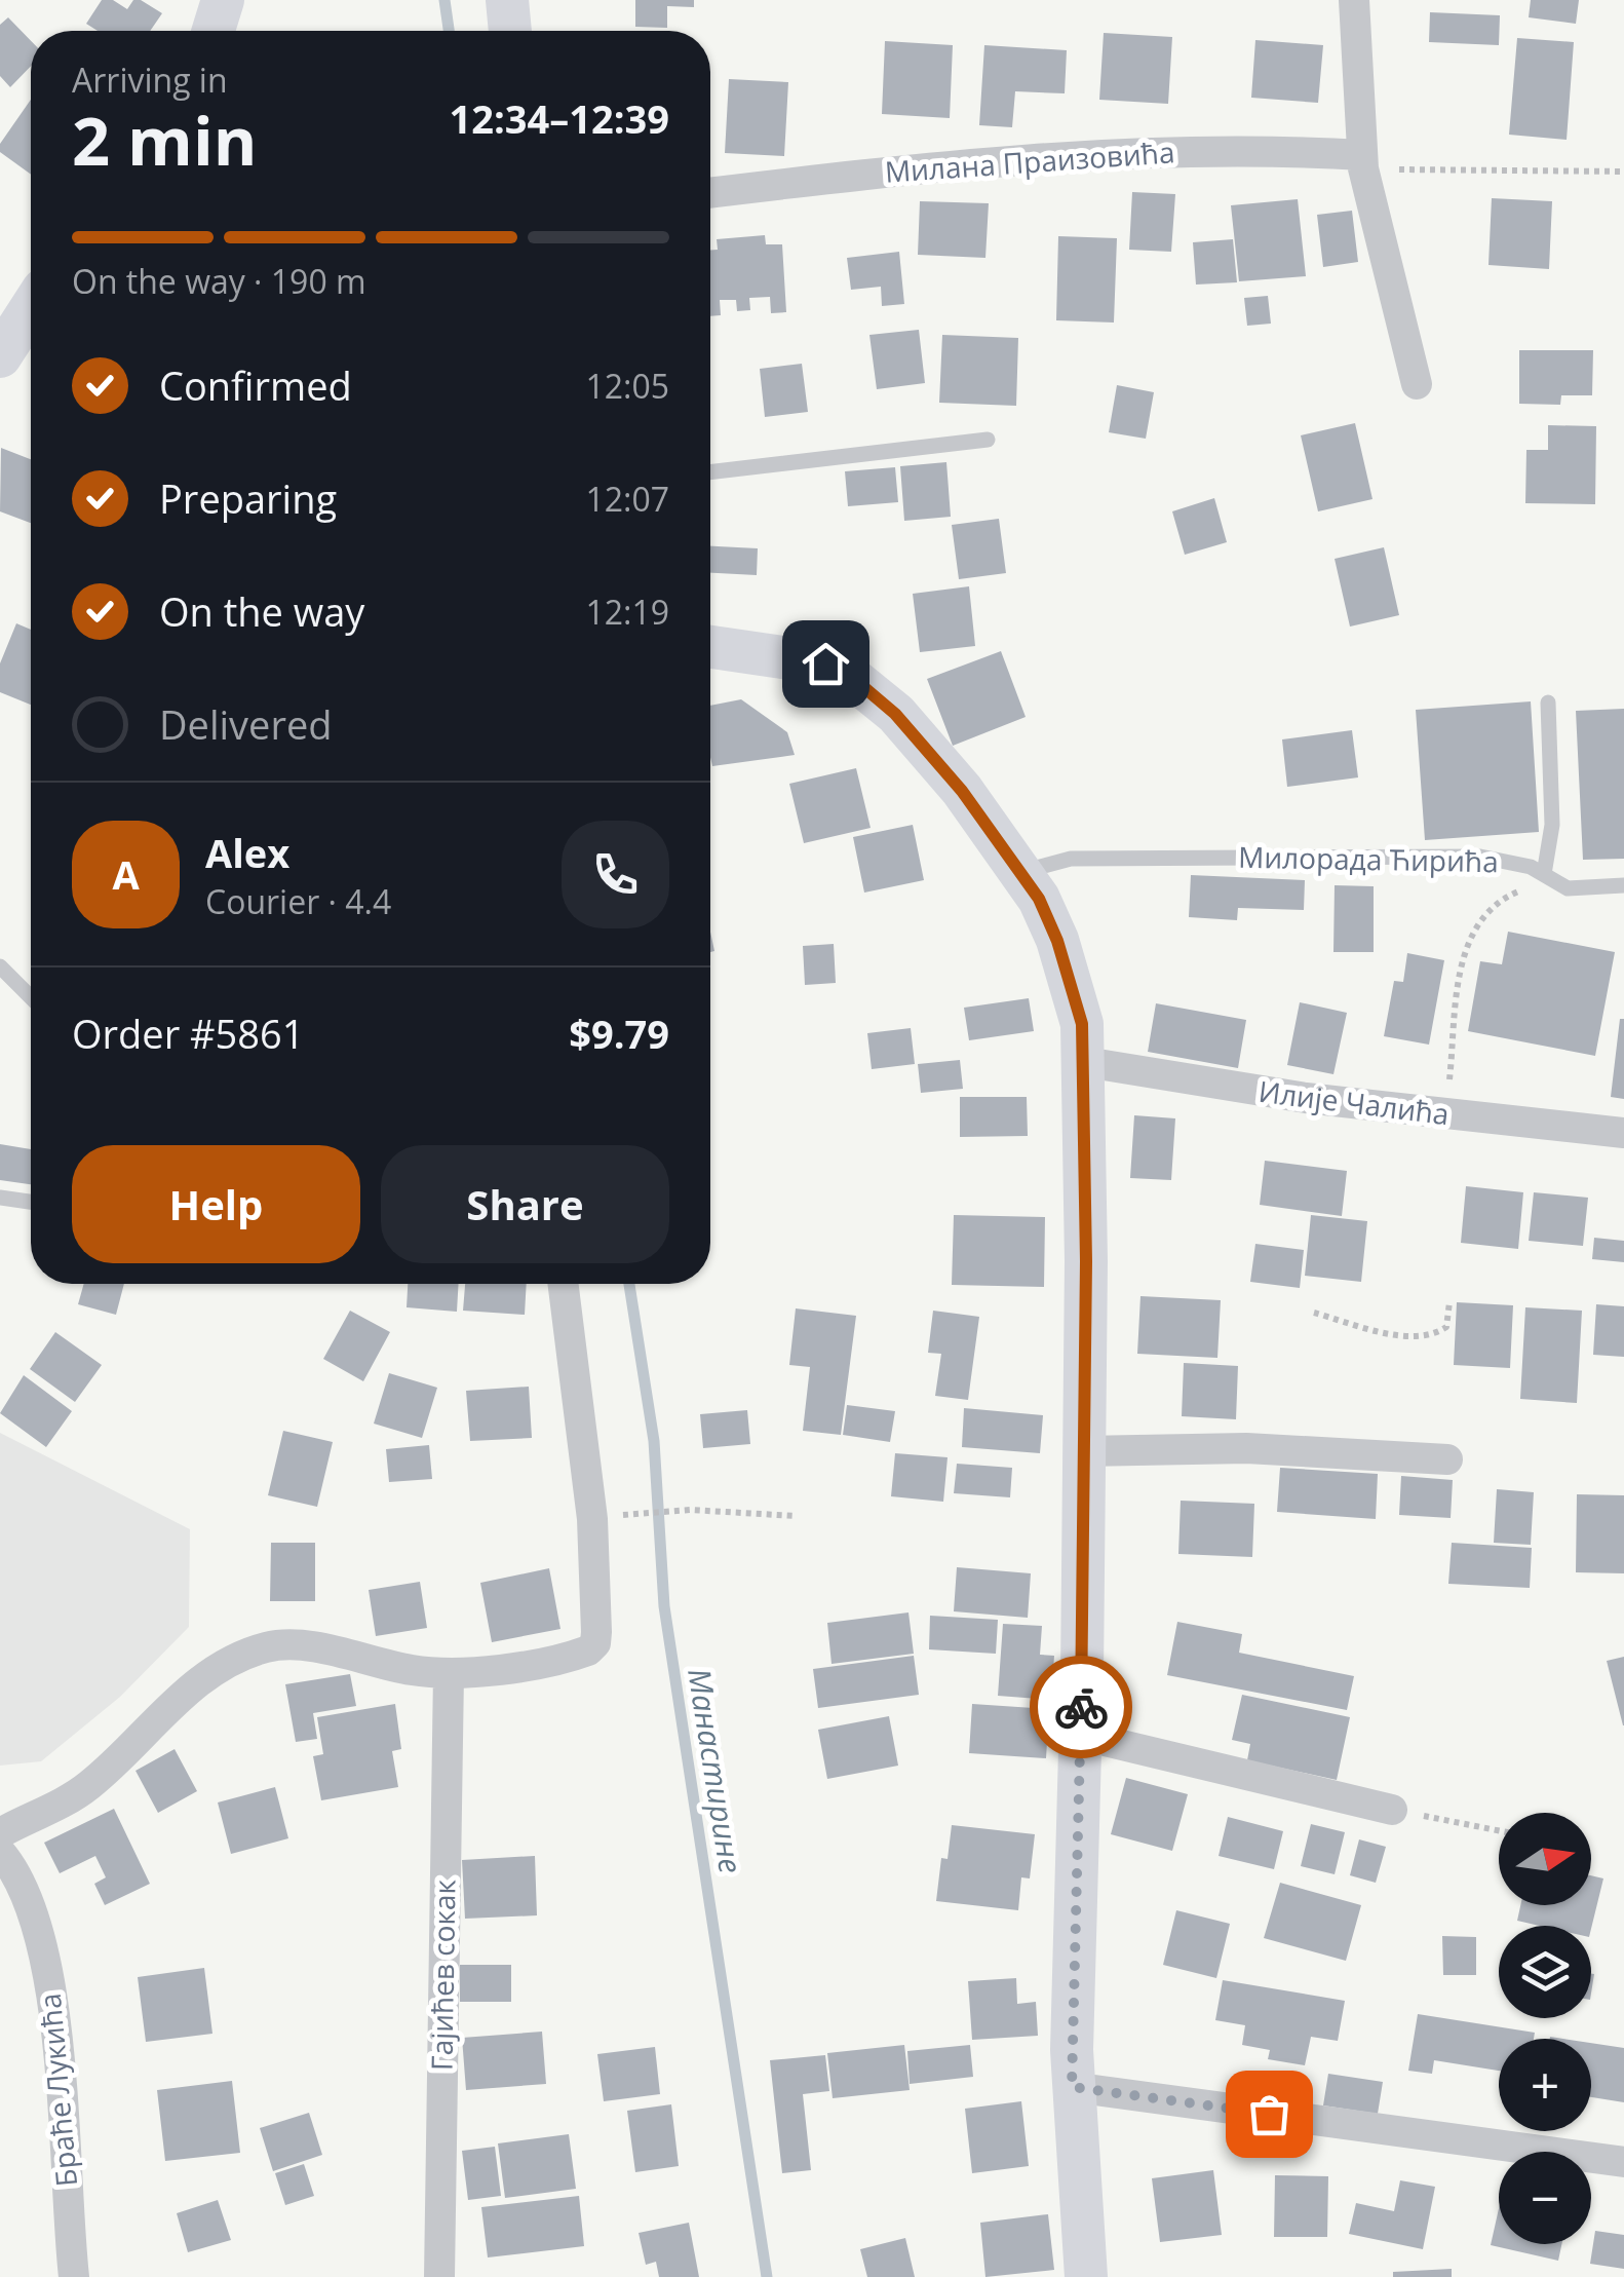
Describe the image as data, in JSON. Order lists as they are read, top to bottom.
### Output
{
  "streets": {
    "street": [
      "Милана Праизовића",
      "Илије Чалића",
      "Гајићев сокак",
      "Браће Лукића"
    ],
    "lane": ["Милорада Ћирића"]
  },
  "water": ["Манастирине"],
  "north": "right",
  "page": {
    "heading": ["2 min", "Arriving in", "12:34–12:39"],
    "panel": [
      "Alex",
      "Courier · 4.4",
      "Order #5861",
      "$9.79"
    ],
    "bar": "On the way · 190 m",
    "list": [
      ["Confirmed", "12:05"],
      ["Preparing", "12:07"],
      ["On the way", "12:19"],
      "Delivered"
    ],
    "round": "A",
    "buttons": ["Help", "Share"],
    "map_buttons": ["+", "−"]
  }
}
